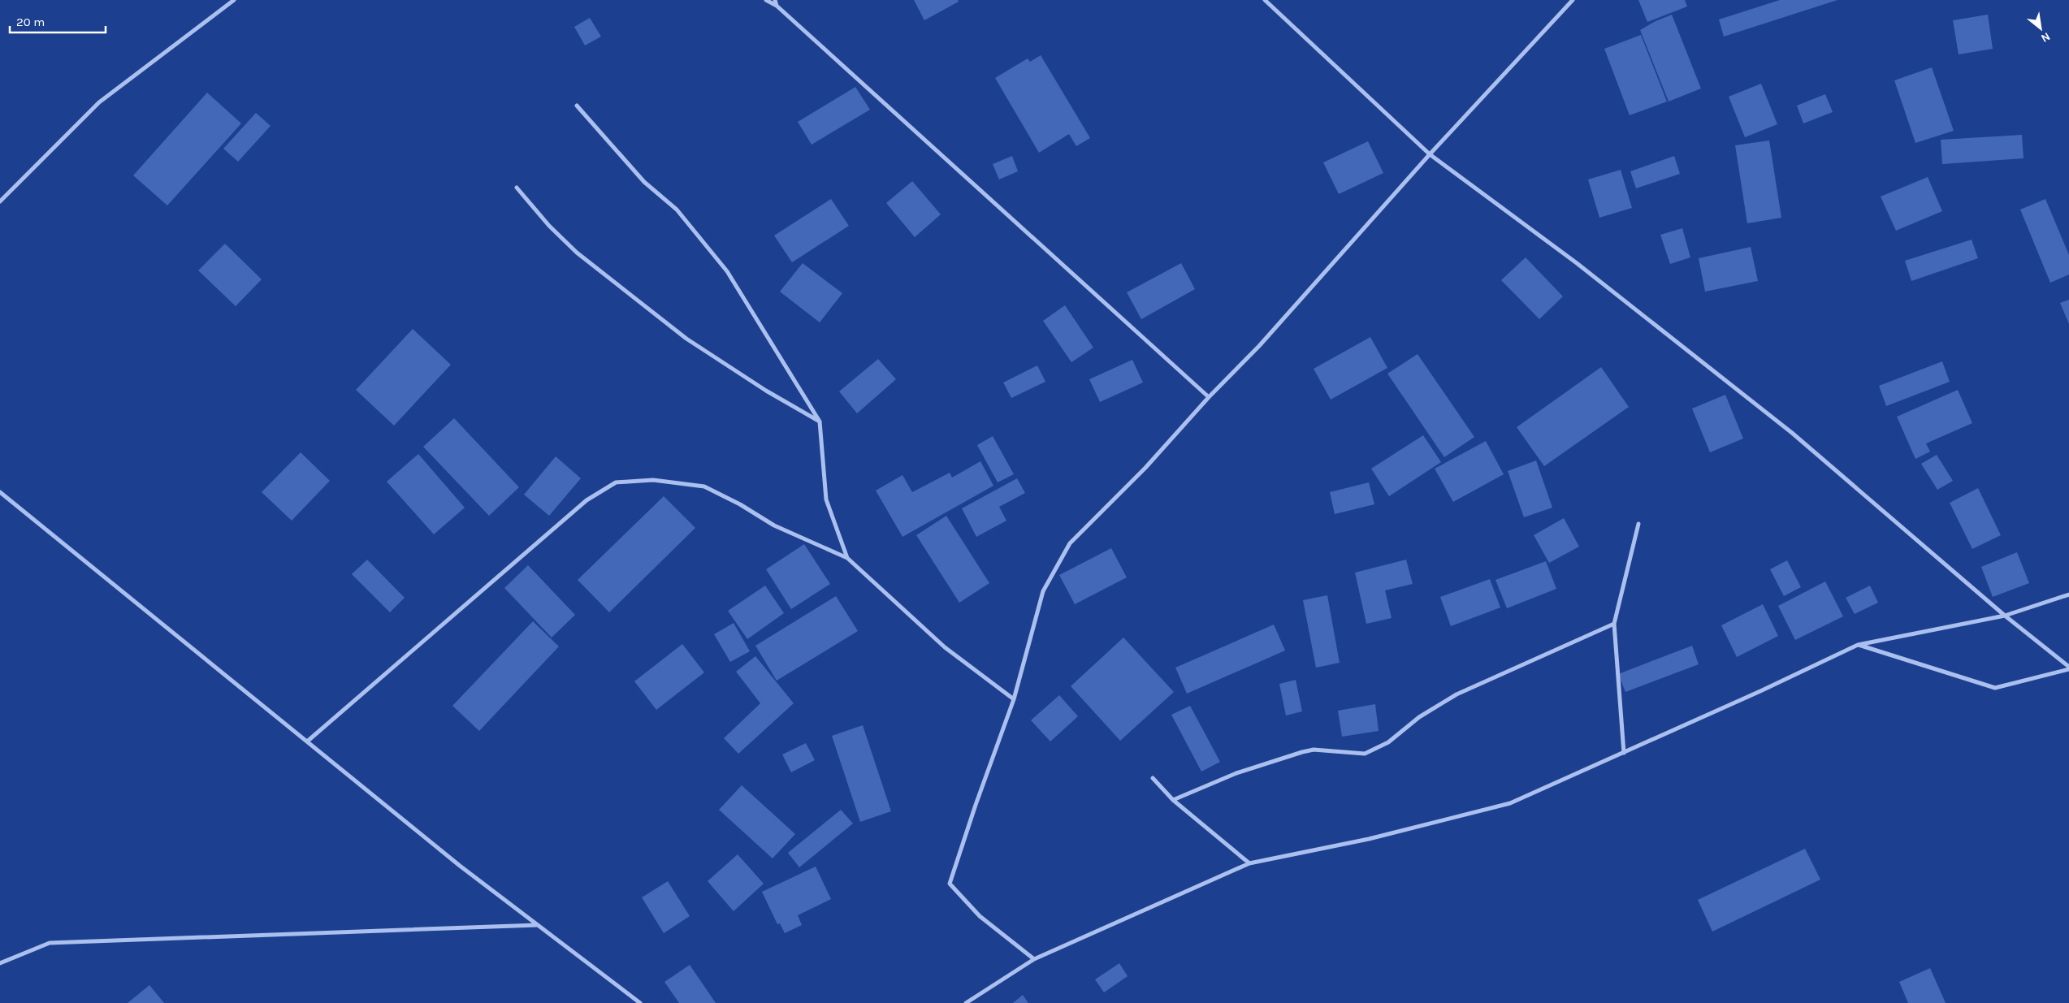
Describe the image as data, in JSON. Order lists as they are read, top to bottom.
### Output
{
  "scale_bar": "20 m",
  "north": "bottom right"
}
